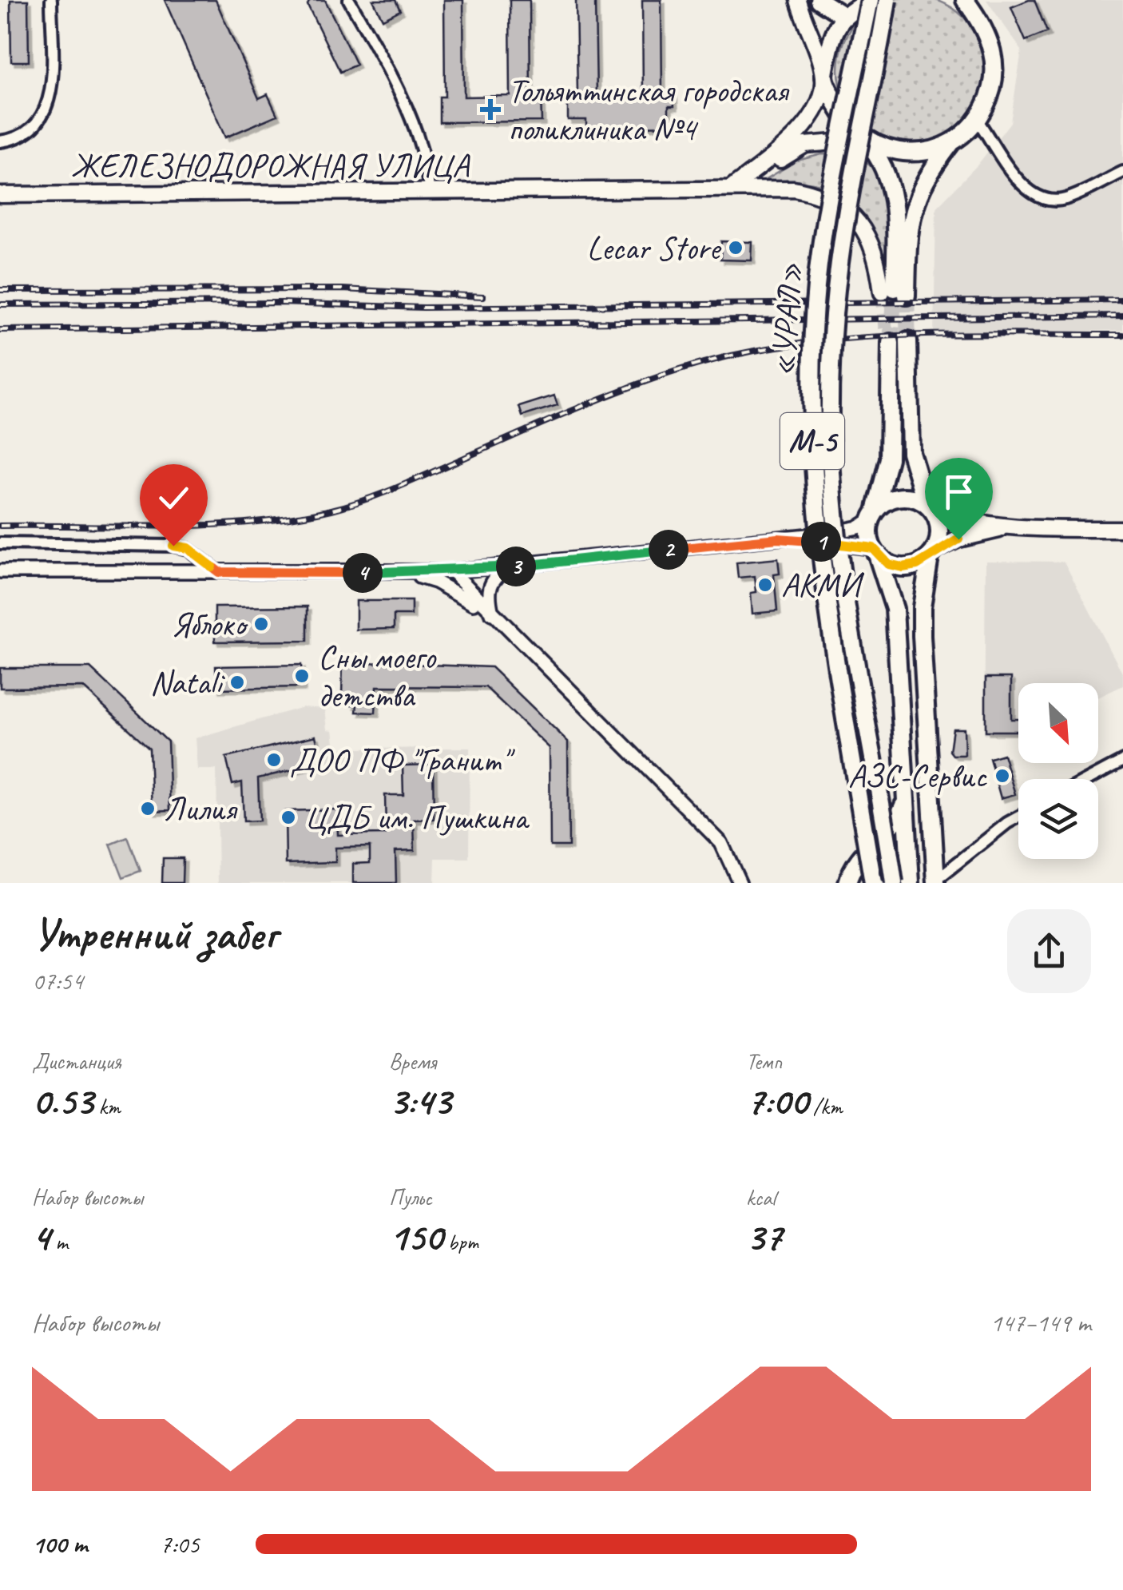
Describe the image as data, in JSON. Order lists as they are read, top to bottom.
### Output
{
  "streets": {
    "main road": ["ЖЕЛЕЗНОДОРОЖНАЯ УЛИЦА", "«УРАЛ»", "М-5"]
  },
  "places": {
    "health": ["Тольяттинская городская поликлиника №4"],
    "other": [
      "Lecar Store",
      "АКМИ",
      "Яблоко",
      "Сны моего детства",
      "Natali",
      "ДОО ПФ \"Гранит\"",
      "АЗС-Сервис",
      "Лилия",
      "ЦДБ им. Пушкина"
    ]
  },
  "north": "bottom right",
  "page": {
    "pins": [
      "1",
      "2",
      "3",
      "4"
    ],
    "heading": ["Утренний забег", "07:54"],
    "stats": [
      ["Дистанция", "0.53 km"],
      ["Время", "3:43"],
      ["Темп", "7:00 /km"],
      ["Набор высоты", "4 m"],
      ["Пульс", "150 bpm"],
      ["kcal", "37"]
    ],
    "chart": ["Набор высоты", "147–149 m"],
    "list": [
      {
        "name": "100 m",
        "note": "7:05"
      }
    ]
  }
}
